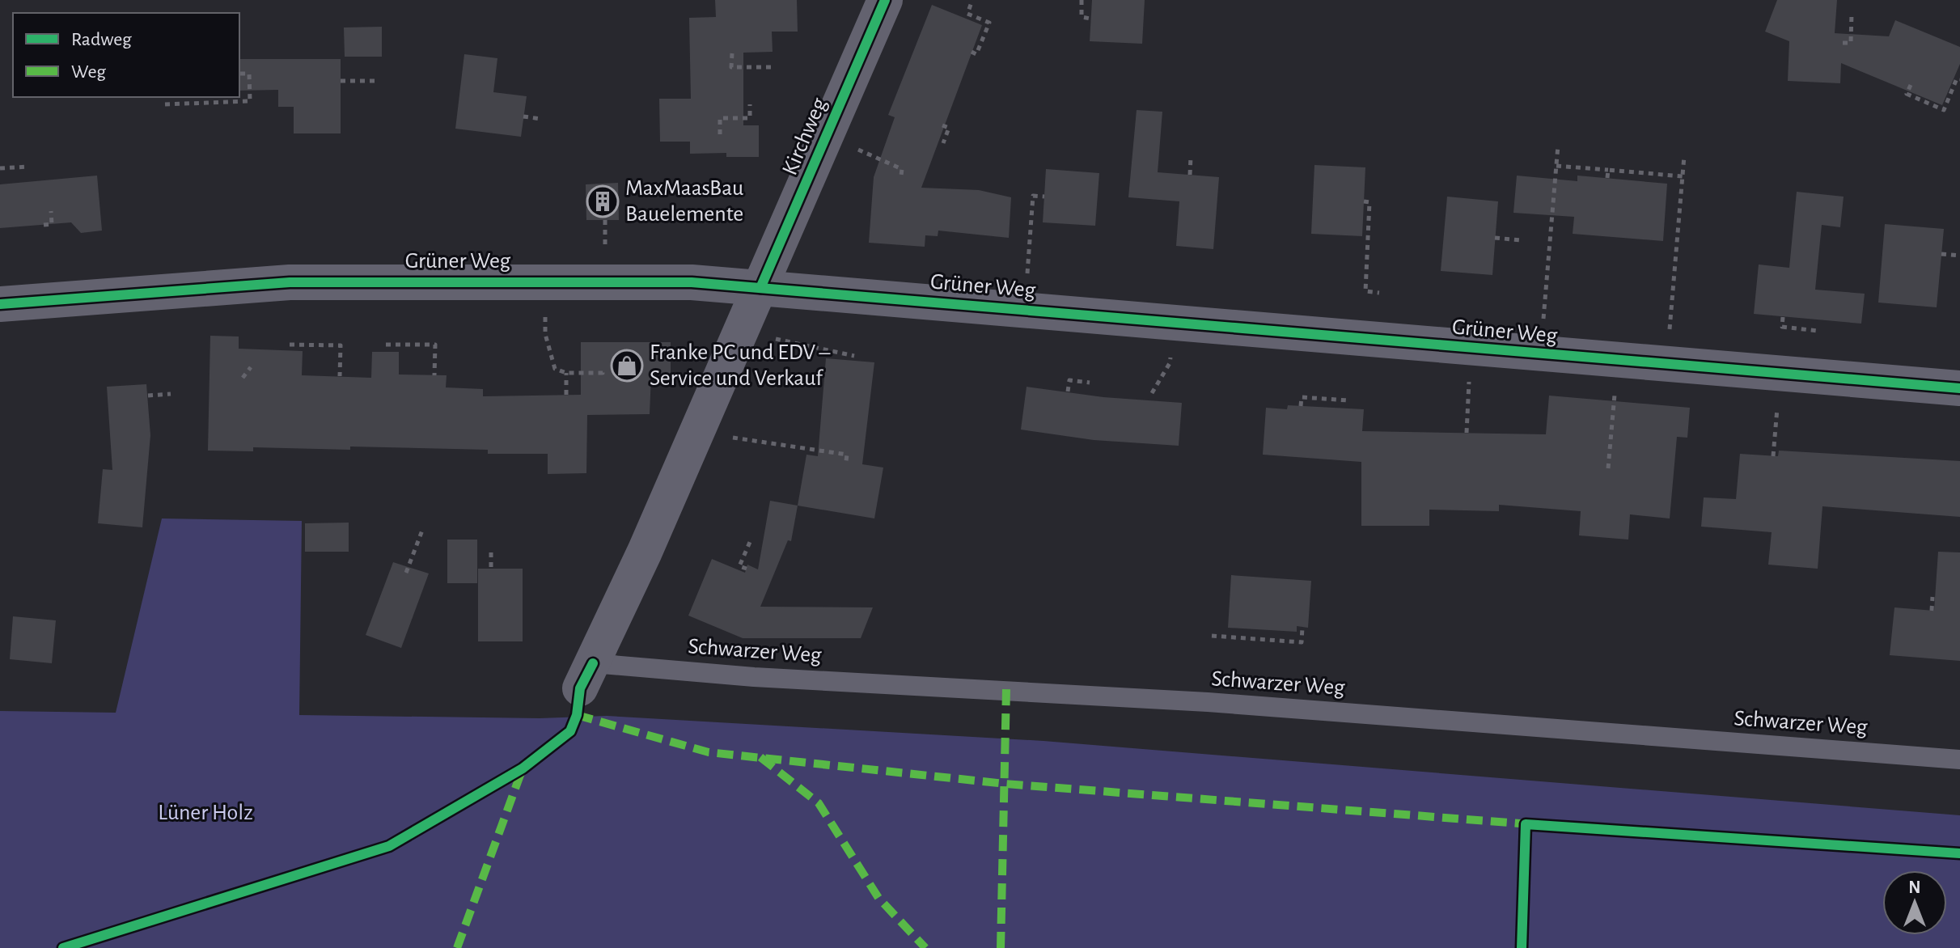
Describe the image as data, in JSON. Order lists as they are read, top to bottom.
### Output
{
  "streets": {
    "street": ["Kirchweg", "Grüner Weg"],
    "lane": ["Schwarzer Weg"]
  },
  "crossings": [
    ["Kirchweg", "Grüner Weg"],
    ["Kirchweg", "Schwarzer Weg"]
  ],
  "parks": ["Lüner Holz"],
  "places": {
    "building": ["MaxMaasBau Bauelemente"],
    "shop": ["Franke PC und EDV – Service und Verkauf"]
  },
  "legend": ["Radweg", "Weg"],
  "north": "top"
}
